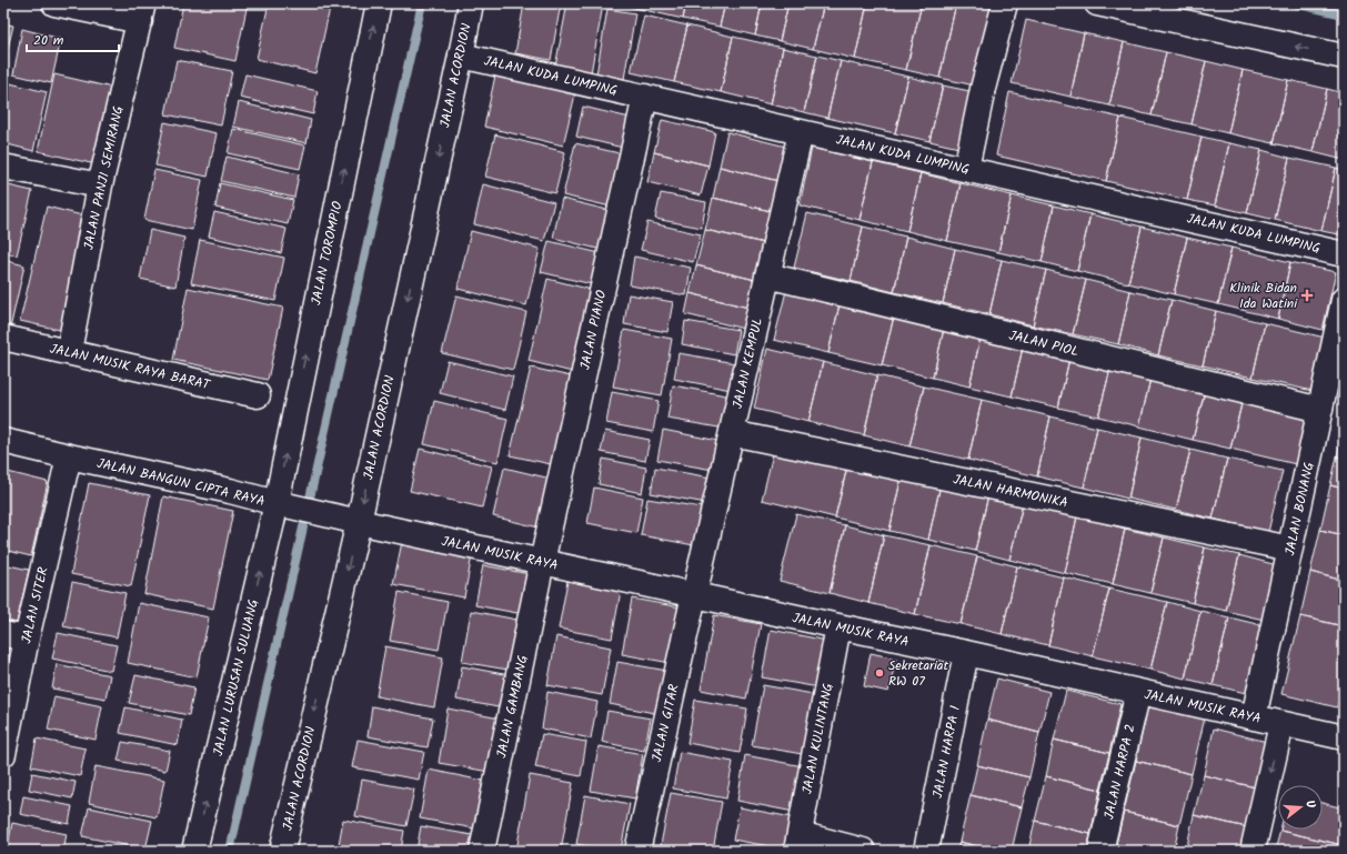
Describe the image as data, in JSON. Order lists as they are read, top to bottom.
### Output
{
  "streets": {
    "street": [
      "JALAN ACORDION",
      "JALAN KUDA LUMPING",
      "JALAN PANJI SEMIRANG",
      "JALAN TOROMPIO",
      "JALAN PIANO",
      "JALAN PIOL",
      "JALAN KEMPUL",
      "JALAN MUSIK RAYA BARAT",
      "JALAN BANGUN CIPTA RAYA",
      "JALAN HARMONIKA",
      "JALAN BONANG",
      "JALAN MUSIK RAYA",
      "JALAN SITER",
      "JALAN LURUSAN SULUANG",
      "JALAN GAMBANG",
      "JALAN GITAR",
      "JALAN KULINTANG",
      "JALAN HARPA 1",
      "JALAN HARPA 2"
    ]
  },
  "crossings": [
    ["JALAN ACORDION", "JALAN KUDA LUMPING"],
    ["JALAN ACORDION", "JALAN BANGUN CIPTA RAYA"],
    ["JALAN ACORDION", "JALAN MUSIK RAYA"],
    ["JALAN KUDA LUMPING", "JALAN PIANO"],
    ["JALAN KUDA LUMPING", "JALAN KEMPUL"],
    ["JALAN PANJI SEMIRANG", "JALAN MUSIK RAYA BARAT"],
    ["JALAN TOROMPIO", "JALAN BANGUN CIPTA RAYA"],
    ["JALAN TOROMPIO", "JALAN LURUSAN SULUANG"],
    ["JALAN PIANO", "JALAN MUSIK RAYA"],
    ["JALAN PIANO", "JALAN GAMBANG"],
    ["JALAN PIOL", "JALAN KEMPUL"],
    ["JALAN PIOL", "JALAN BONANG"],
    ["JALAN KEMPUL", "JALAN HARMONIKA"],
    ["JALAN KEMPUL", "JALAN MUSIK RAYA"],
    ["JALAN KEMPUL", "JALAN GITAR"],
    ["JALAN BANGUN CIPTA RAYA", "JALAN MUSIK RAYA"],
    ["JALAN BANGUN CIPTA RAYA", "JALAN SITER"],
    ["JALAN BANGUN CIPTA RAYA", "JALAN LURUSAN SULUANG"],
    ["JALAN HARMONIKA", "JALAN BONANG"],
    ["JALAN BONANG", "JALAN MUSIK RAYA"],
    ["JALAN MUSIK RAYA", "JALAN GAMBANG"],
    ["JALAN MUSIK RAYA", "JALAN GITAR"],
    ["JALAN MUSIK RAYA", "JALAN KULINTANG"],
    ["JALAN MUSIK RAYA", "JALAN HARPA 1"],
    ["JALAN MUSIK RAYA", "JALAN HARPA 2"]
  ],
  "one_way": ["JALAN ACORDION", "JALAN TOROMPIO", "JALAN LURUSAN SULUANG"],
  "places": {
    "health": ["Klinik Bidan Ida Watini"],
    "other": ["Sekretariat RW 07"]
  },
  "scale_bar": "20 m",
  "north": "right"
}
